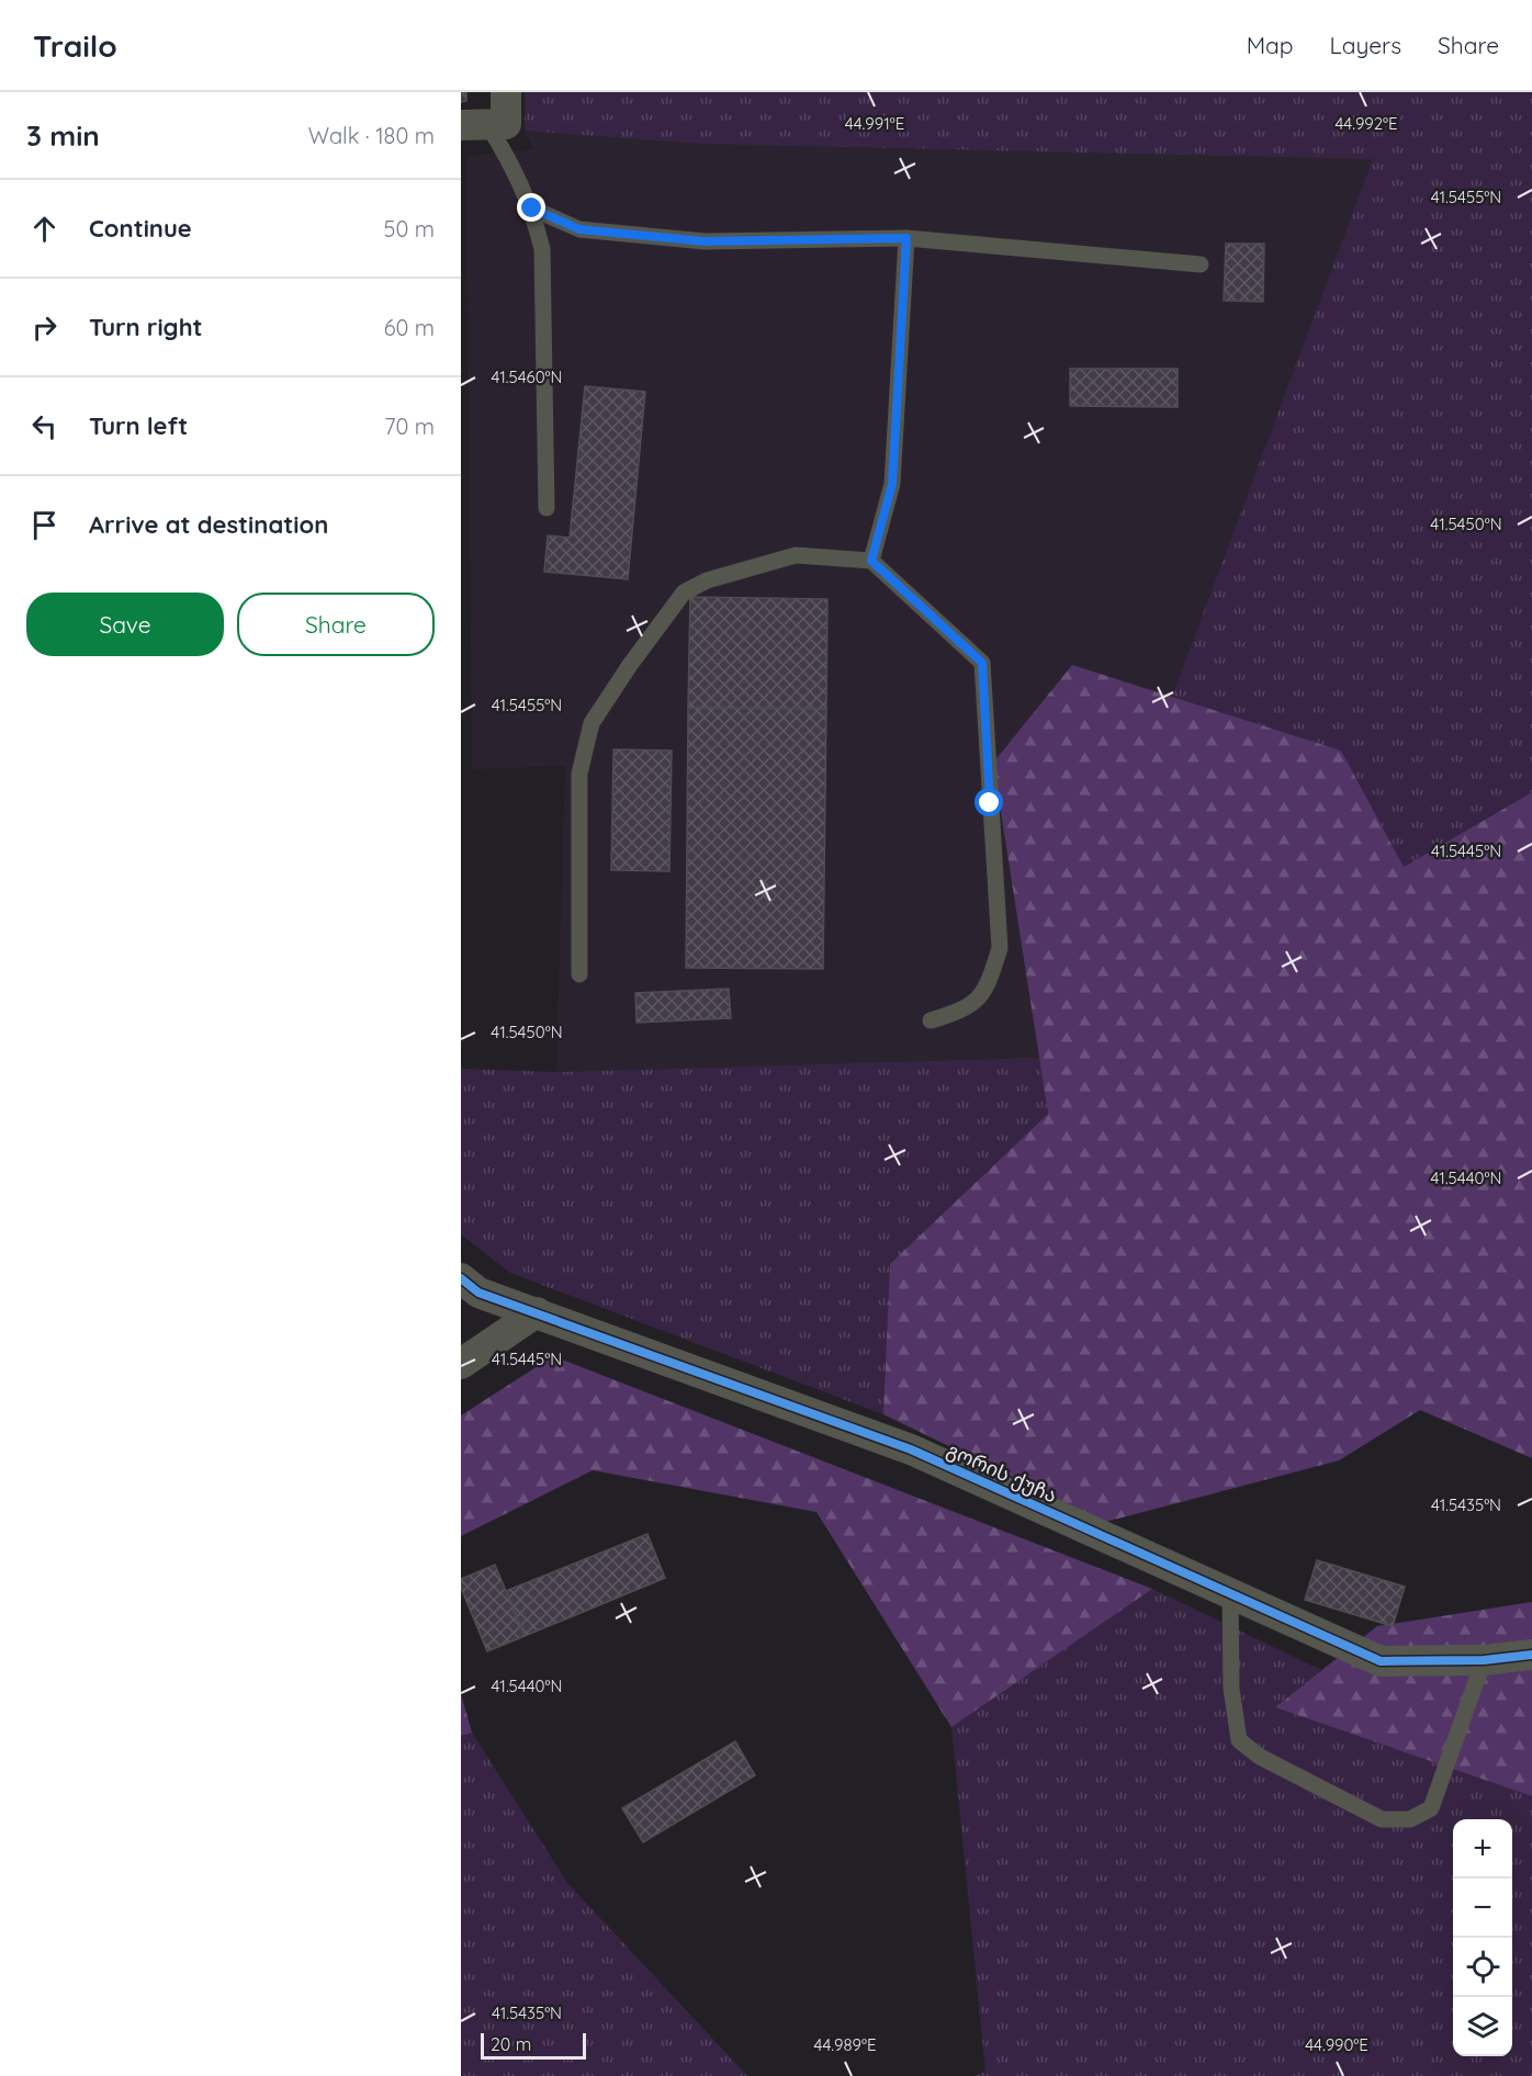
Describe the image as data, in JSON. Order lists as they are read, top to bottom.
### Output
{
  "streets": {
    "street": ["გორის ქუჩა"]
  },
  "scale_bar": "20 m",
  "page": {
    "header": "Trailo",
    "nav": ["Map", "Layers", "Share"],
    "heading": ["3 min", "Walk · 180 m"],
    "list": [
      ["Continue", "50 m"],
      ["Turn right", "60 m"],
      ["Turn left", "70 m"],
      "Arrive at destination"
    ],
    "buttons": ["Save", "Share"],
    "map_buttons": ["+", "−"],
    "scale": "20 m"
  },
  "coordinates": [
    "44.991°E",
    "44.992°E",
    "41.5455°N",
    "41.5460°N",
    "41.5450°N",
    "41.5445°N",
    "41.5440°N",
    "41.5435°N",
    "44.989°E",
    "44.990°E"
  ]
}
